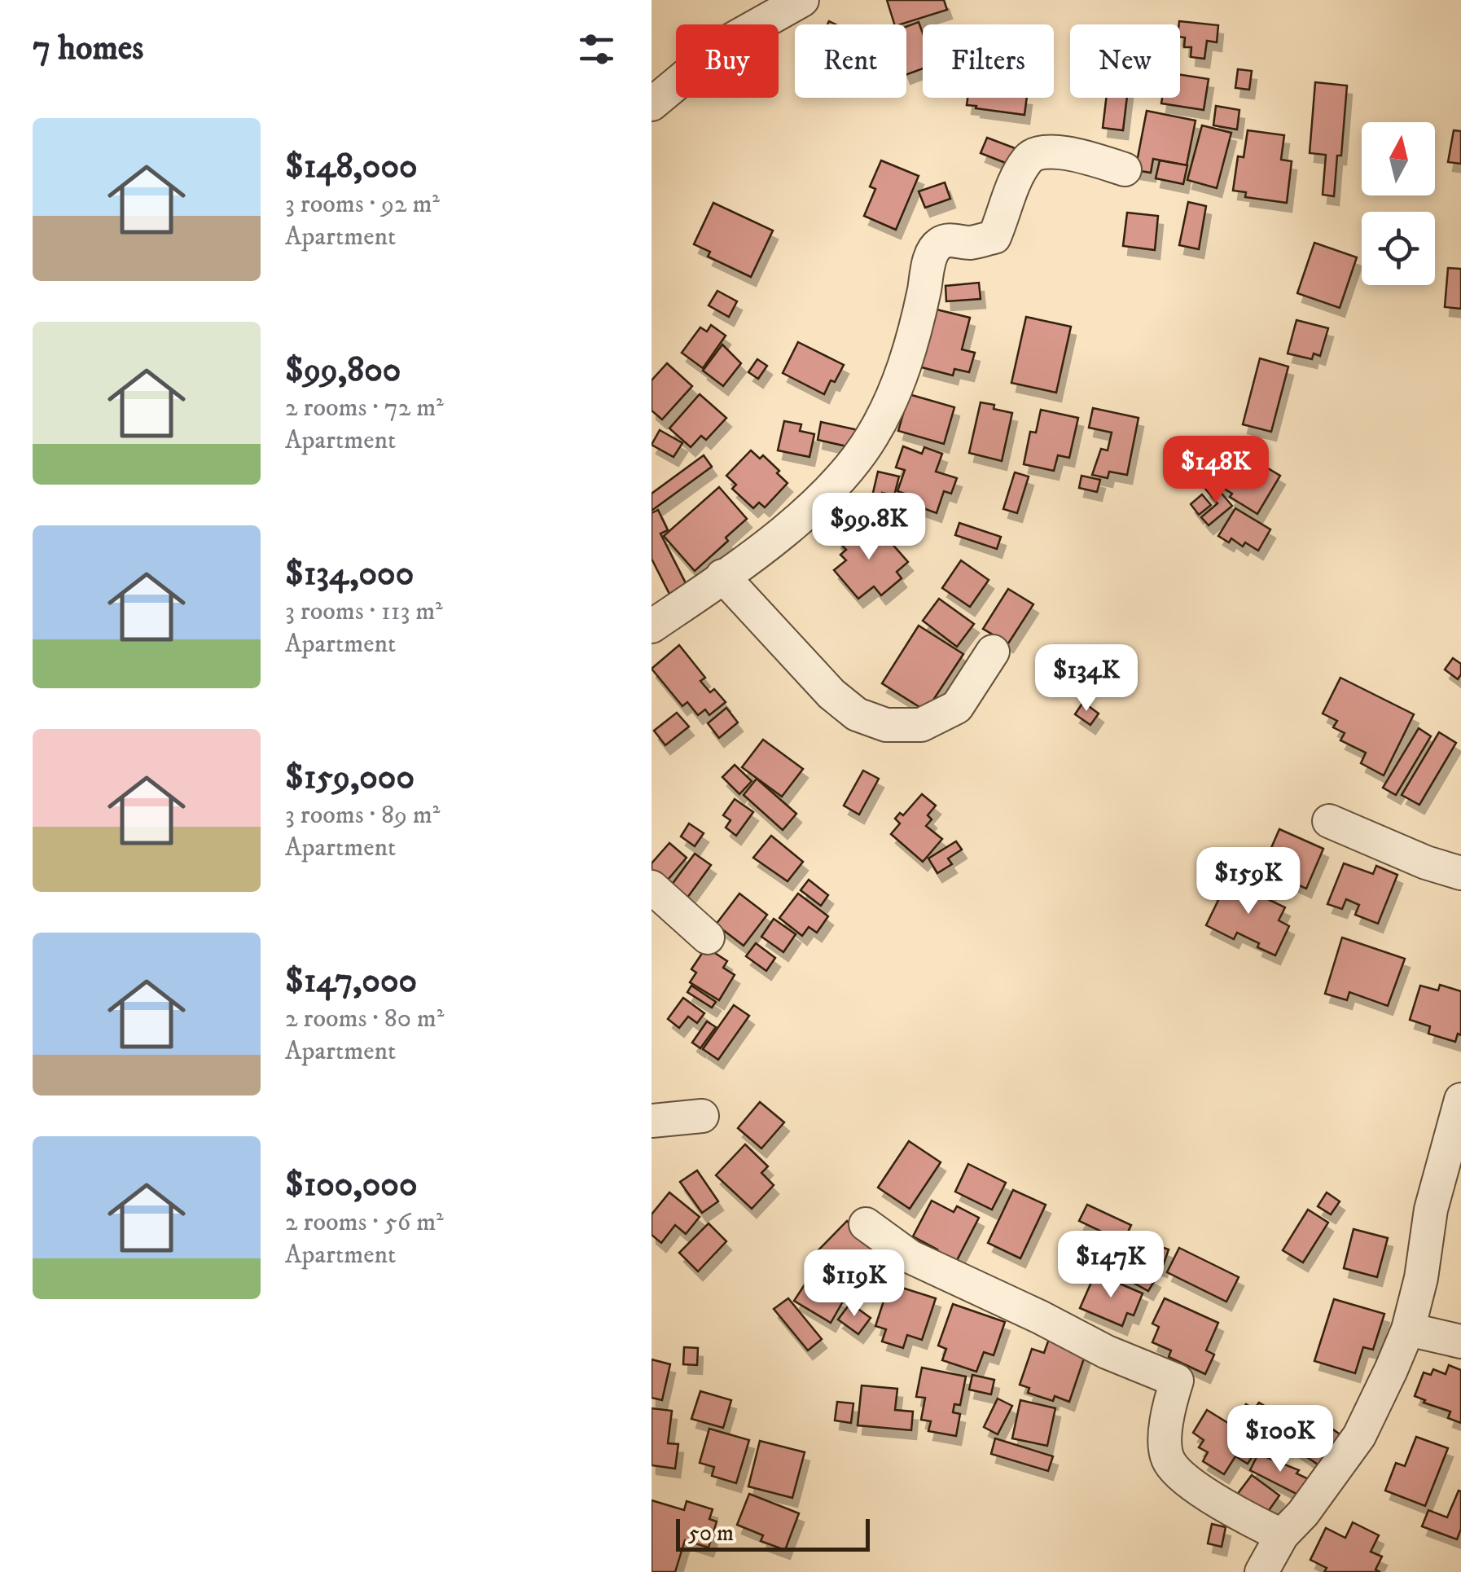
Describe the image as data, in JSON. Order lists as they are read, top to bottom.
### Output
{
  "scale_bar": "50 m",
  "north": "top",
  "page": {
    "heading": "7 homes",
    "chip": [
      "Buy",
      "Rent",
      "Filters",
      "New"
    ],
    "list": [
      {
        "name": "$148,000",
        "note": "3 rooms · 92 m² · Apartment"
      },
      {
        "name": "$99,800",
        "note": "2 rooms · 72 m² · Apartment"
      },
      {
        "name": "$134,000",
        "note": "3 rooms · 113 m² · Apartment"
      },
      {
        "name": "$159,000",
        "note": "3 rooms · 89 m² · Apartment"
      },
      {
        "name": "$147,000",
        "note": "2 rooms · 80 m² · Apartment"
      },
      {
        "name": "$100,000",
        "note": "2 rooms · 56 m² · Apartment"
      }
    ],
    "price": [
      "$148K",
      "$99.8K",
      "$134K",
      "$159K",
      "$147K",
      "$119K",
      "$100K"
    ],
    "scale": "50 m"
  }
}
